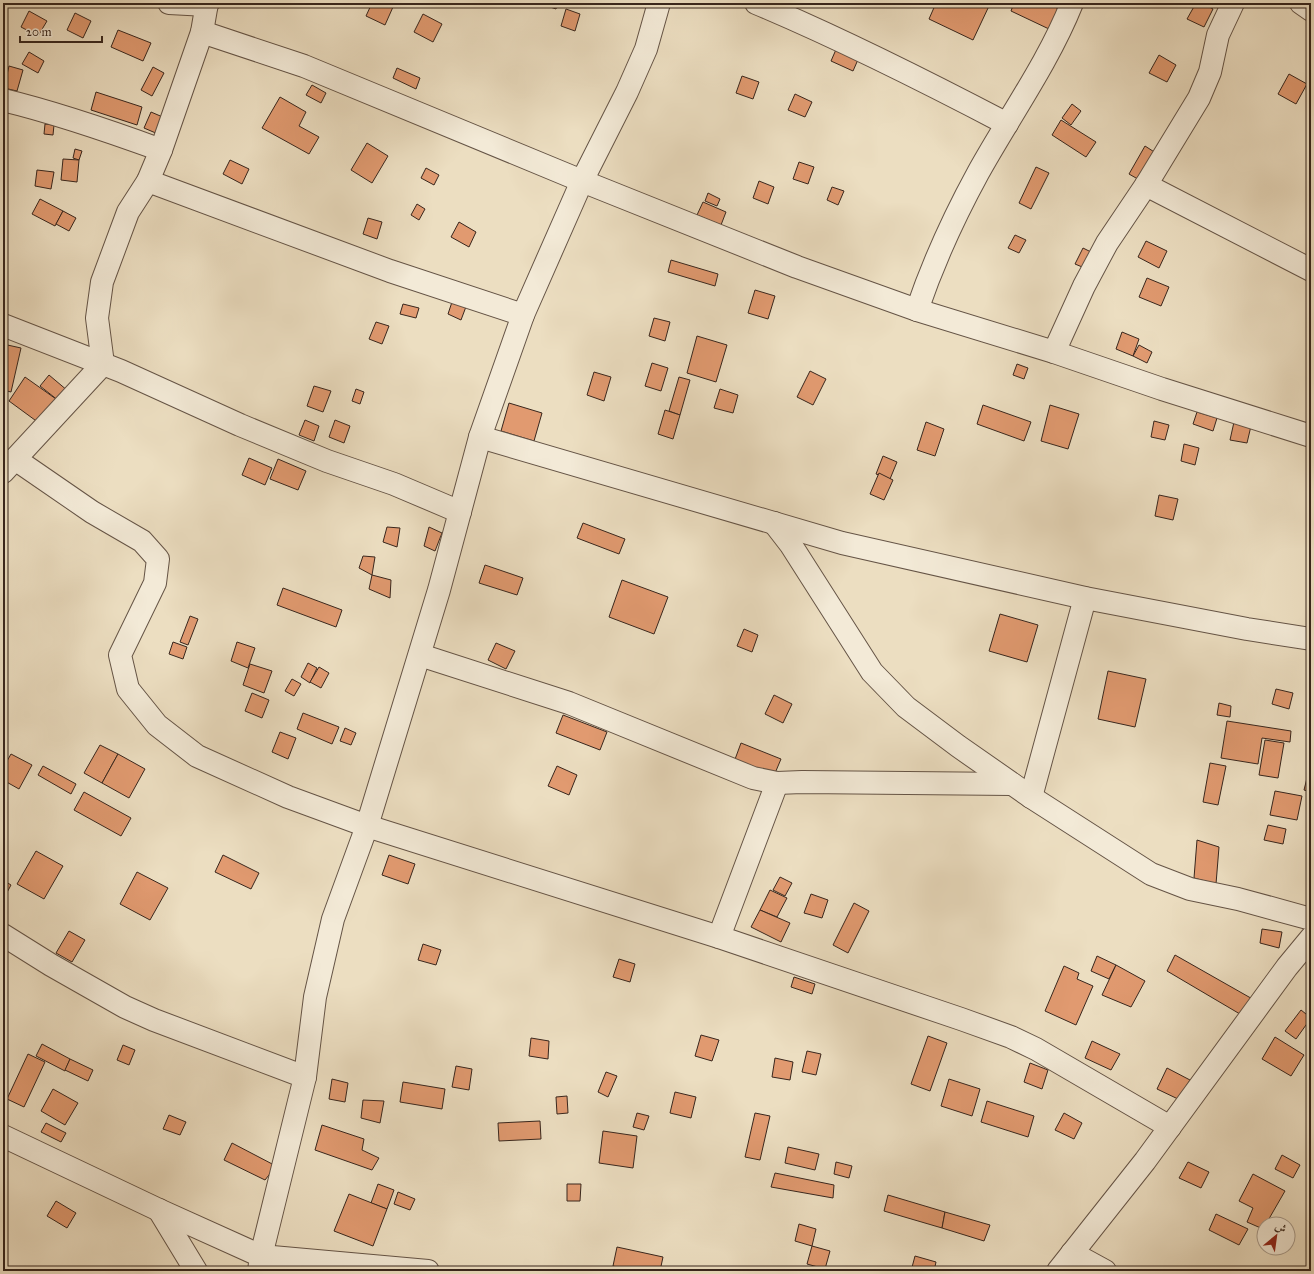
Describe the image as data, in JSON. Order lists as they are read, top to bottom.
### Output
{
  "scale_bar": "20 m",
  "north": "top right"
}
